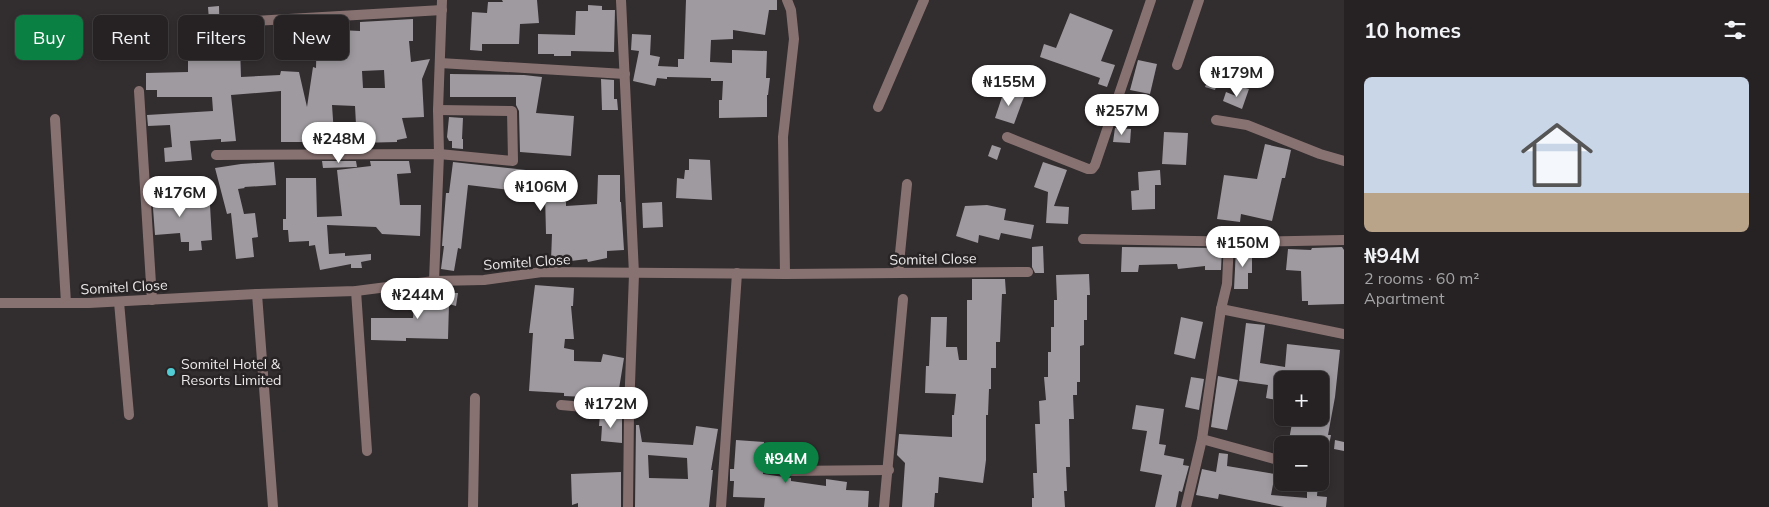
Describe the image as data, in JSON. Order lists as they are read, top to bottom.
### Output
{
  "streets": {
    "street": ["Somitel Close"]
  },
  "places": ["Somitel Hotel & Resorts Limited"],
  "page": {
    "heading": "10 homes",
    "chip": [
      "Buy",
      "Rent",
      "Filters",
      "New"
    ],
    "price": [
      "₦179M",
      "₦155M",
      "₦257M",
      "₦248M",
      "₦106M",
      "₦176M",
      "₦150M",
      "₦244M",
      "₦172M",
      "₦94M"
    ],
    "list": [
      {
        "name": "₦94M",
        "note": "2 rooms · 60 m² · Apartment"
      }
    ],
    "map_buttons": ["+", "−"]
  }
}
